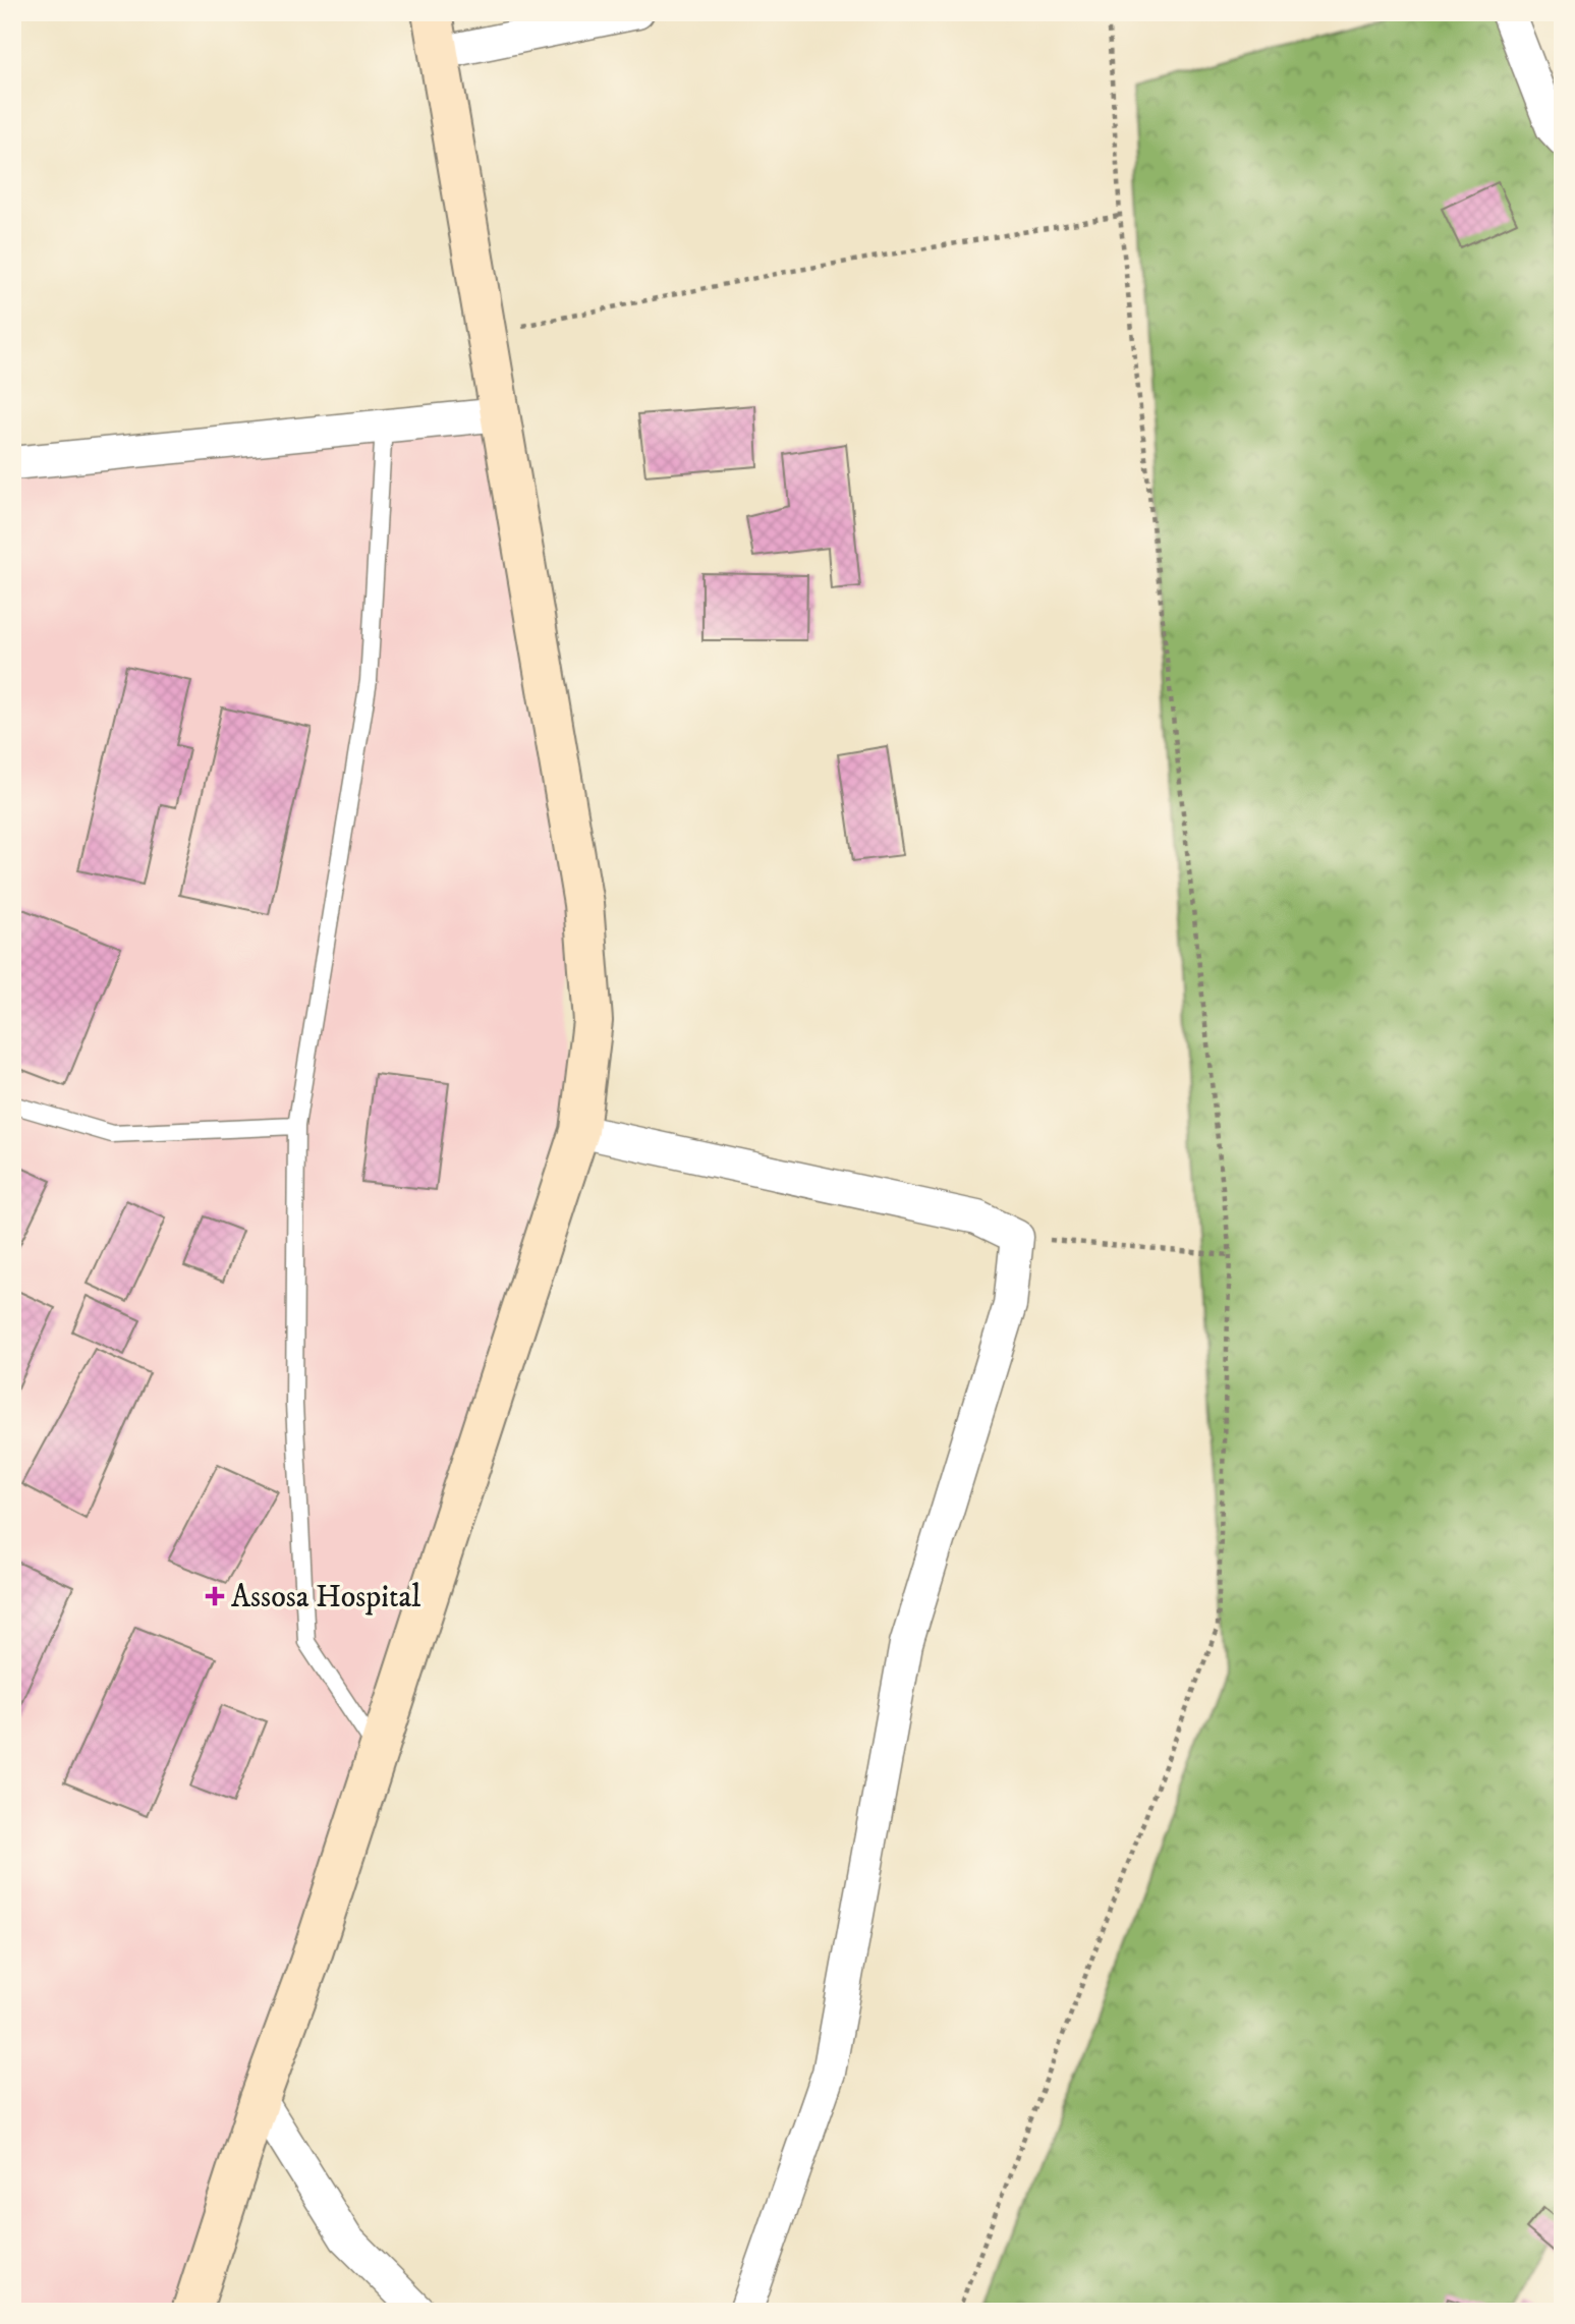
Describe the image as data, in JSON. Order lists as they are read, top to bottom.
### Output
{
  "places": {
    "health": ["Assosa Hospital"]
  }
}
